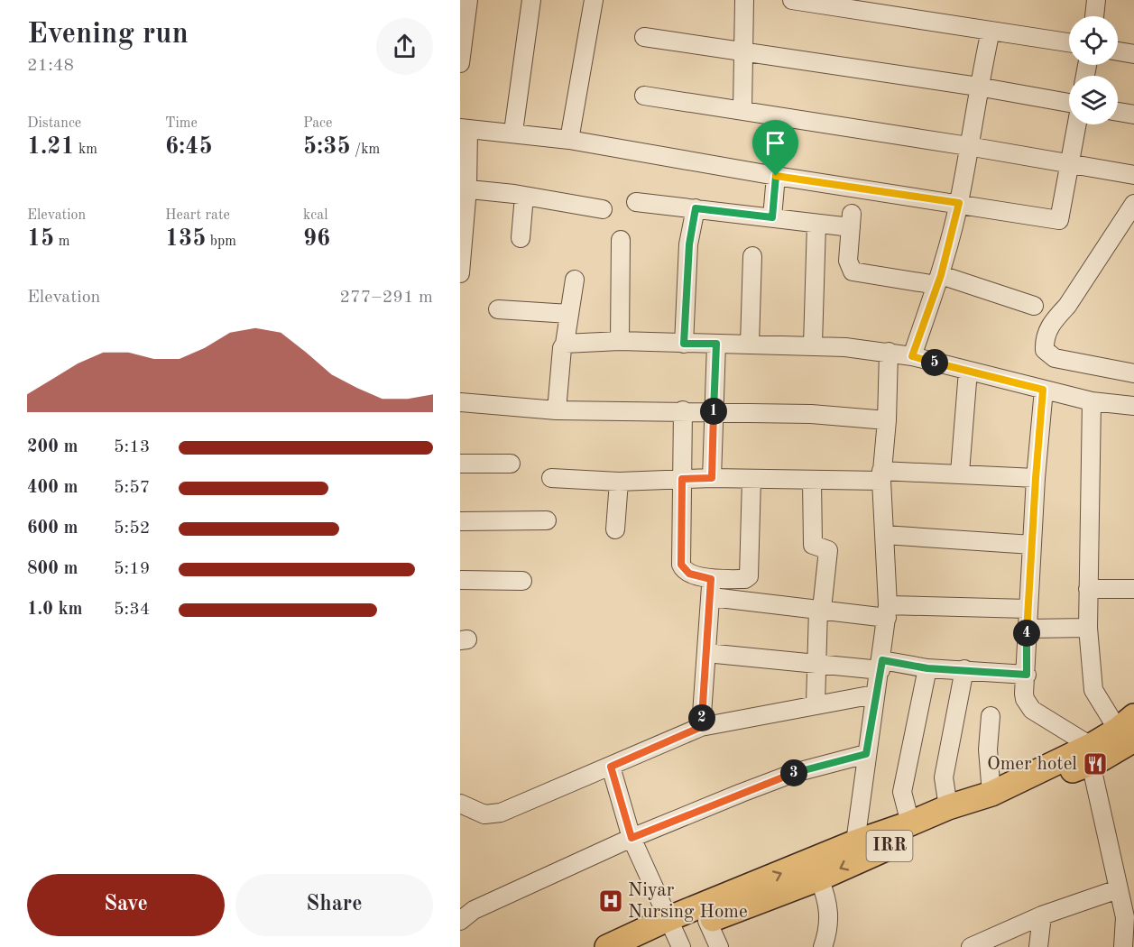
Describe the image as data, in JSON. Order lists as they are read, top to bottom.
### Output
{
  "streets": {
    "highway": ["IRR"]
  },
  "places": {
    "restaurant": ["Omer hotel"],
    "hospital": ["Niyar Nursing Home"]
  },
  "page": {
    "heading": ["Evening run", "21:48"],
    "stats": [
      ["Distance", "1.21 km"],
      ["Time", "6:45"],
      ["Pace", "5:35 /km"],
      ["Elevation", "15 m"],
      ["Heart rate", "135 bpm"],
      ["kcal", "96"]
    ],
    "chart": ["Elevation", "277–291 m"],
    "pins": [
      "5",
      "1",
      "4",
      "2",
      "3"
    ],
    "list": [
      {
        "name": "200 m",
        "note": "5:13"
      },
      {
        "name": "400 m",
        "note": "5:57"
      },
      {
        "name": "600 m",
        "note": "5:52"
      },
      {
        "name": "800 m",
        "note": "5:19"
      },
      {
        "name": "1.0 km",
        "note": "5:34"
      }
    ],
    "buttons": ["Save", "Share"]
  }
}
